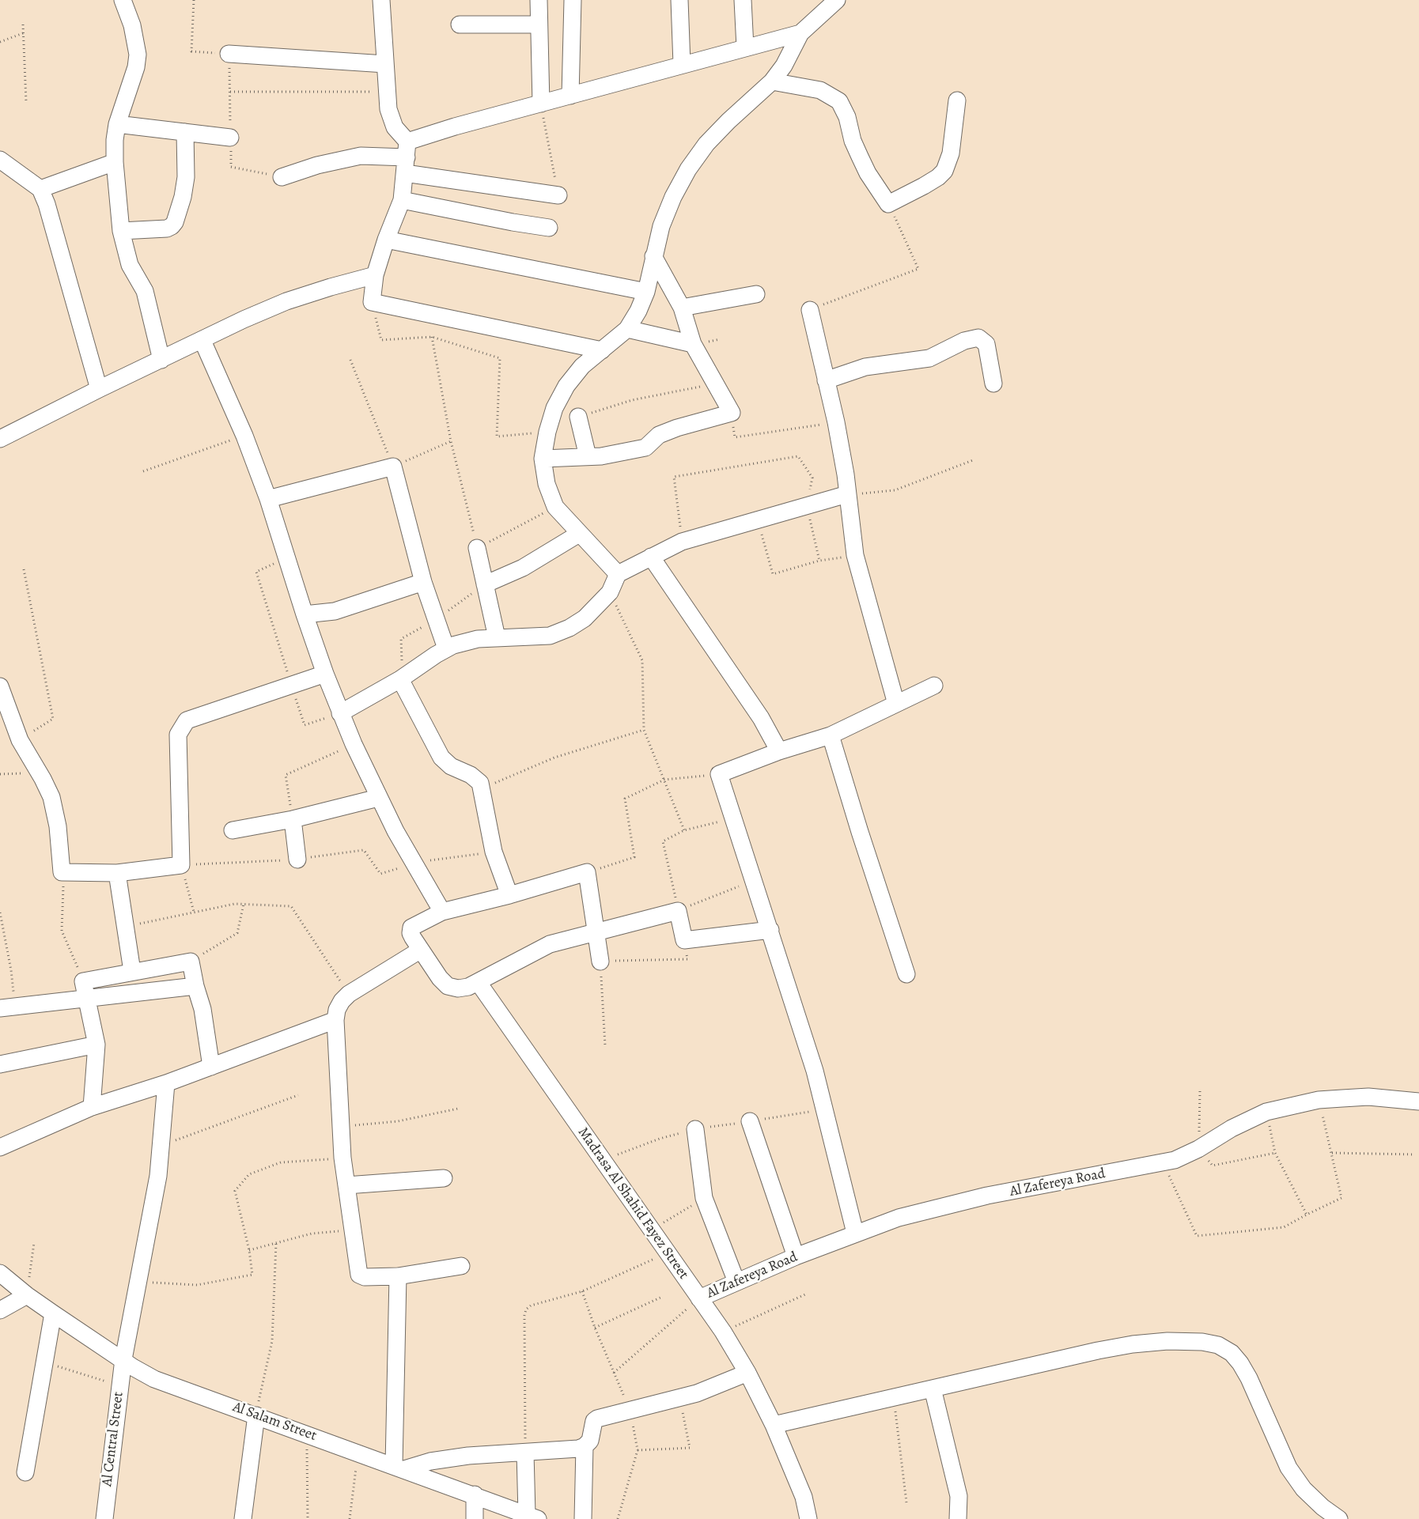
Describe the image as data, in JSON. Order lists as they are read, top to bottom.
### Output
{
  "streets": {
    "street": [
      "Al Zafereya Road",
      "Madrasa Al Shahid Fayez Street",
      "Al Salam Street",
      "Al Central Street"
    ]
  },
  "crossings": [
    ["Al Zafereya Road", "Madrasa Al Shahid Fayez Street"],
    ["Al Salam Street", "Al Central Street"]
  ]
}
